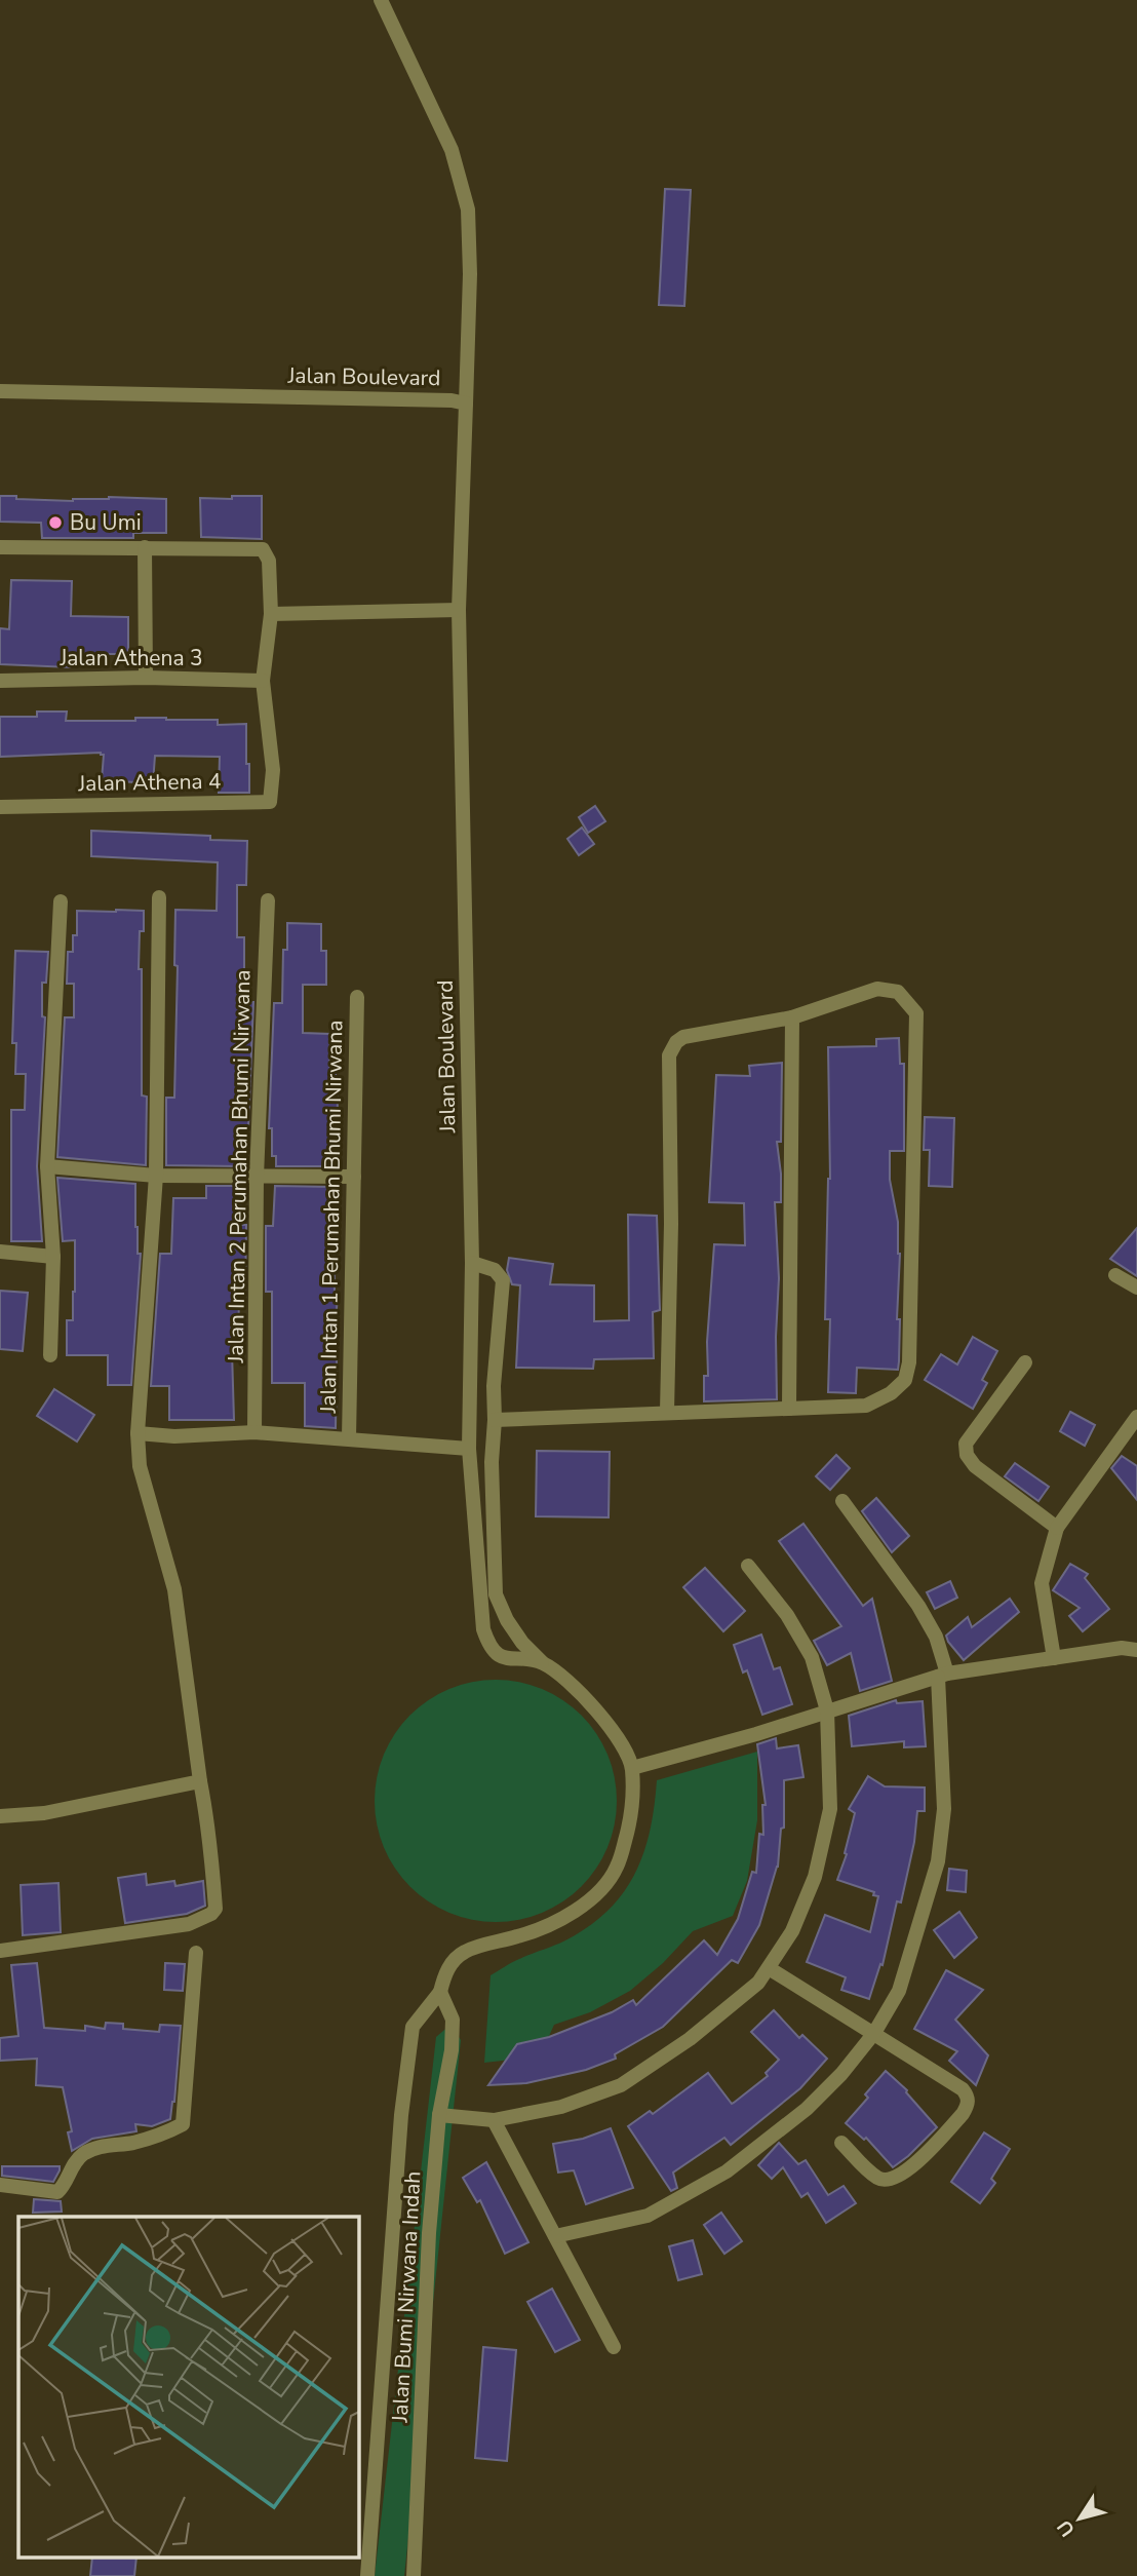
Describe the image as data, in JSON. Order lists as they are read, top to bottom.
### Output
{
  "streets": {
    "street": [
      "Jalan Boulevard",
      "Jalan Athena 3",
      "Jalan Athena 4",
      "Jalan Intan 2 Perumahan Bhumi Nirwana",
      "Jalan Intan 1 Perumahan Bhumi Nirwana",
      "Jalan Bumi Nirwana Indah"
    ]
  },
  "crossings": [
    ["Jalan Athena 3", "Jalan Athena 4"]
  ],
  "places": ["Bu Umi"],
  "north": "bottom left"
}
